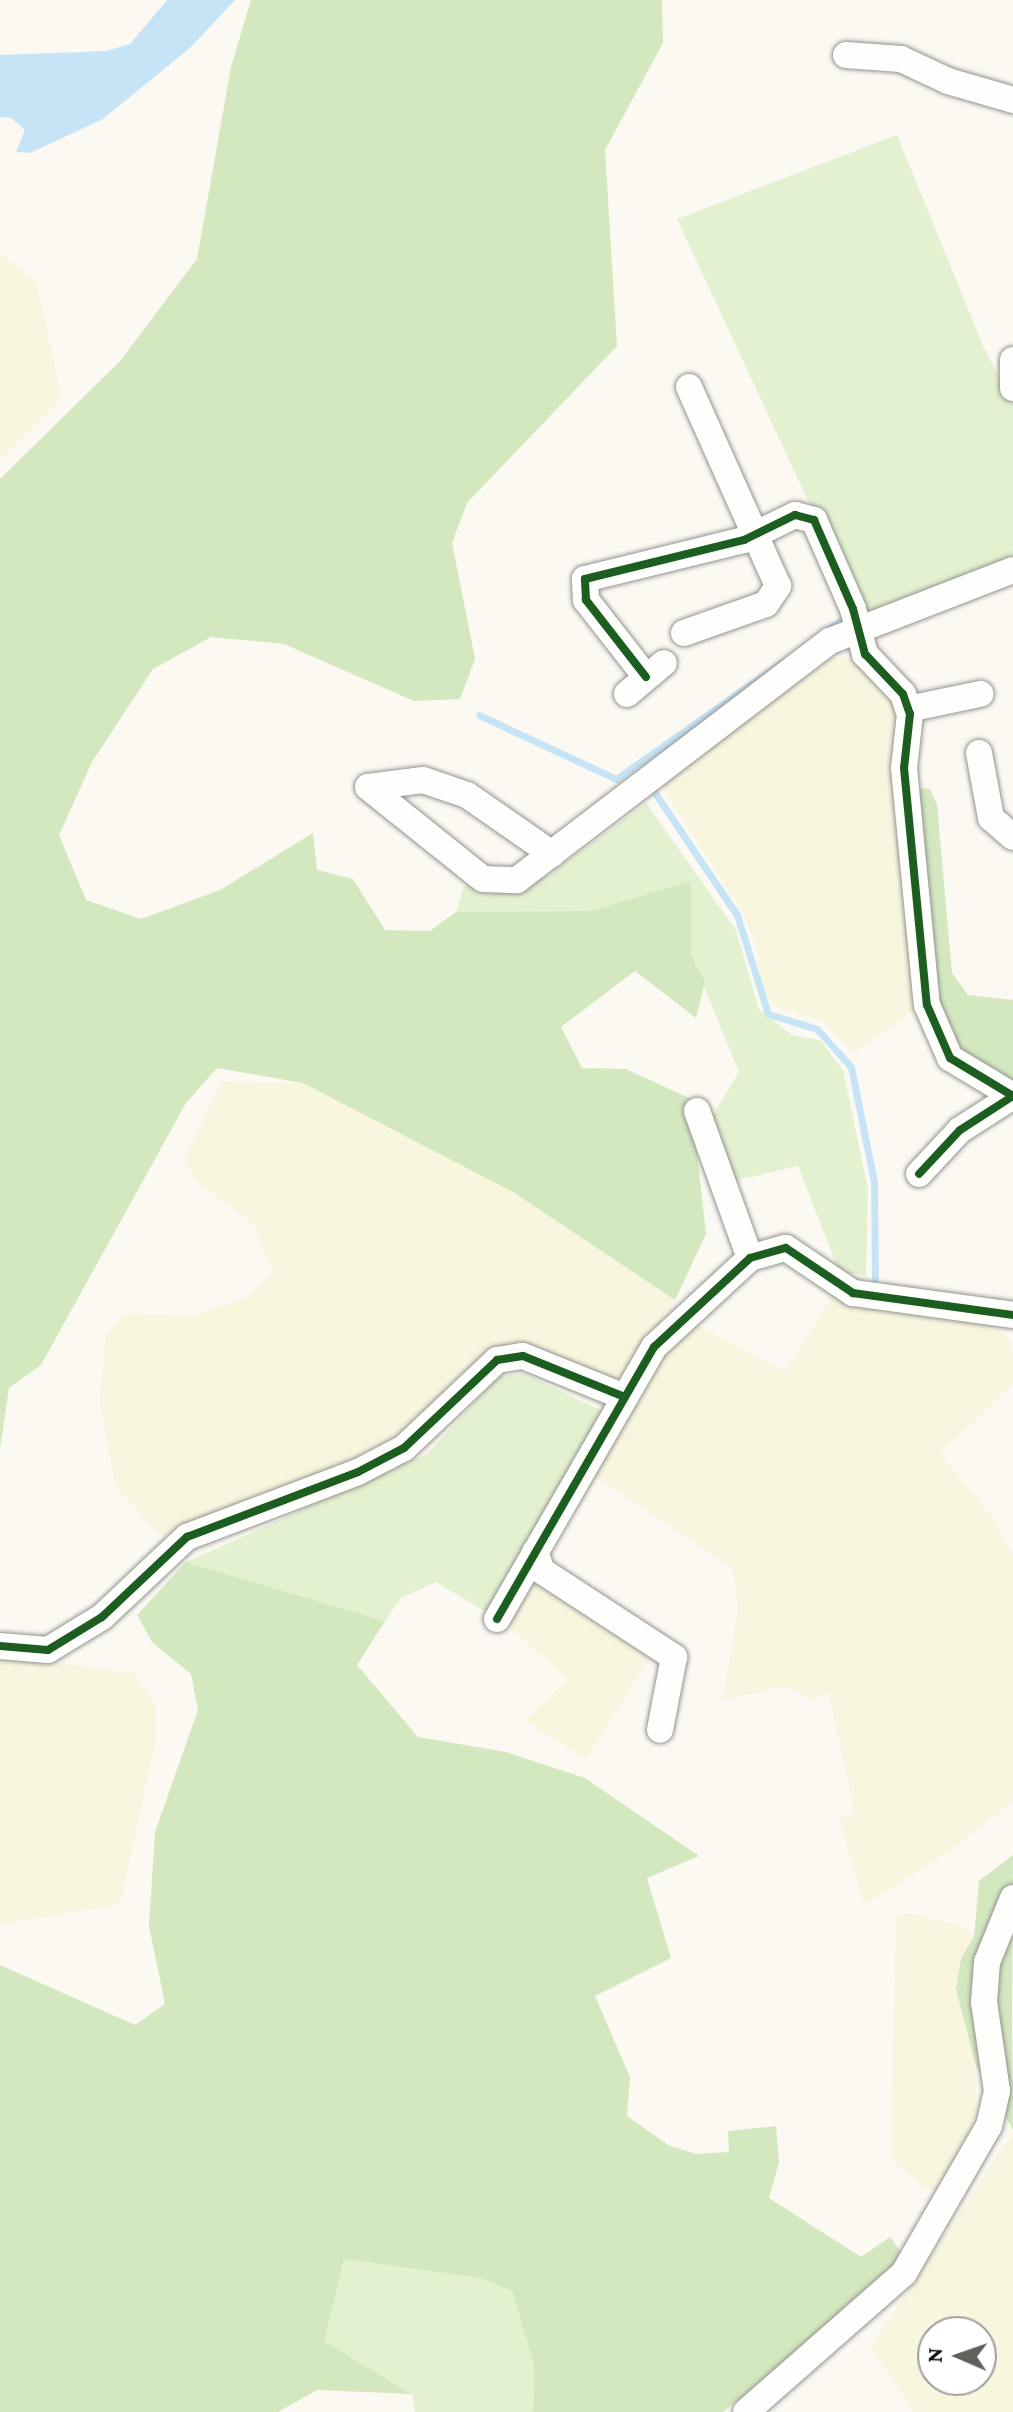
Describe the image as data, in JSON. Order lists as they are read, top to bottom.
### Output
{
  "north": "left"
}
